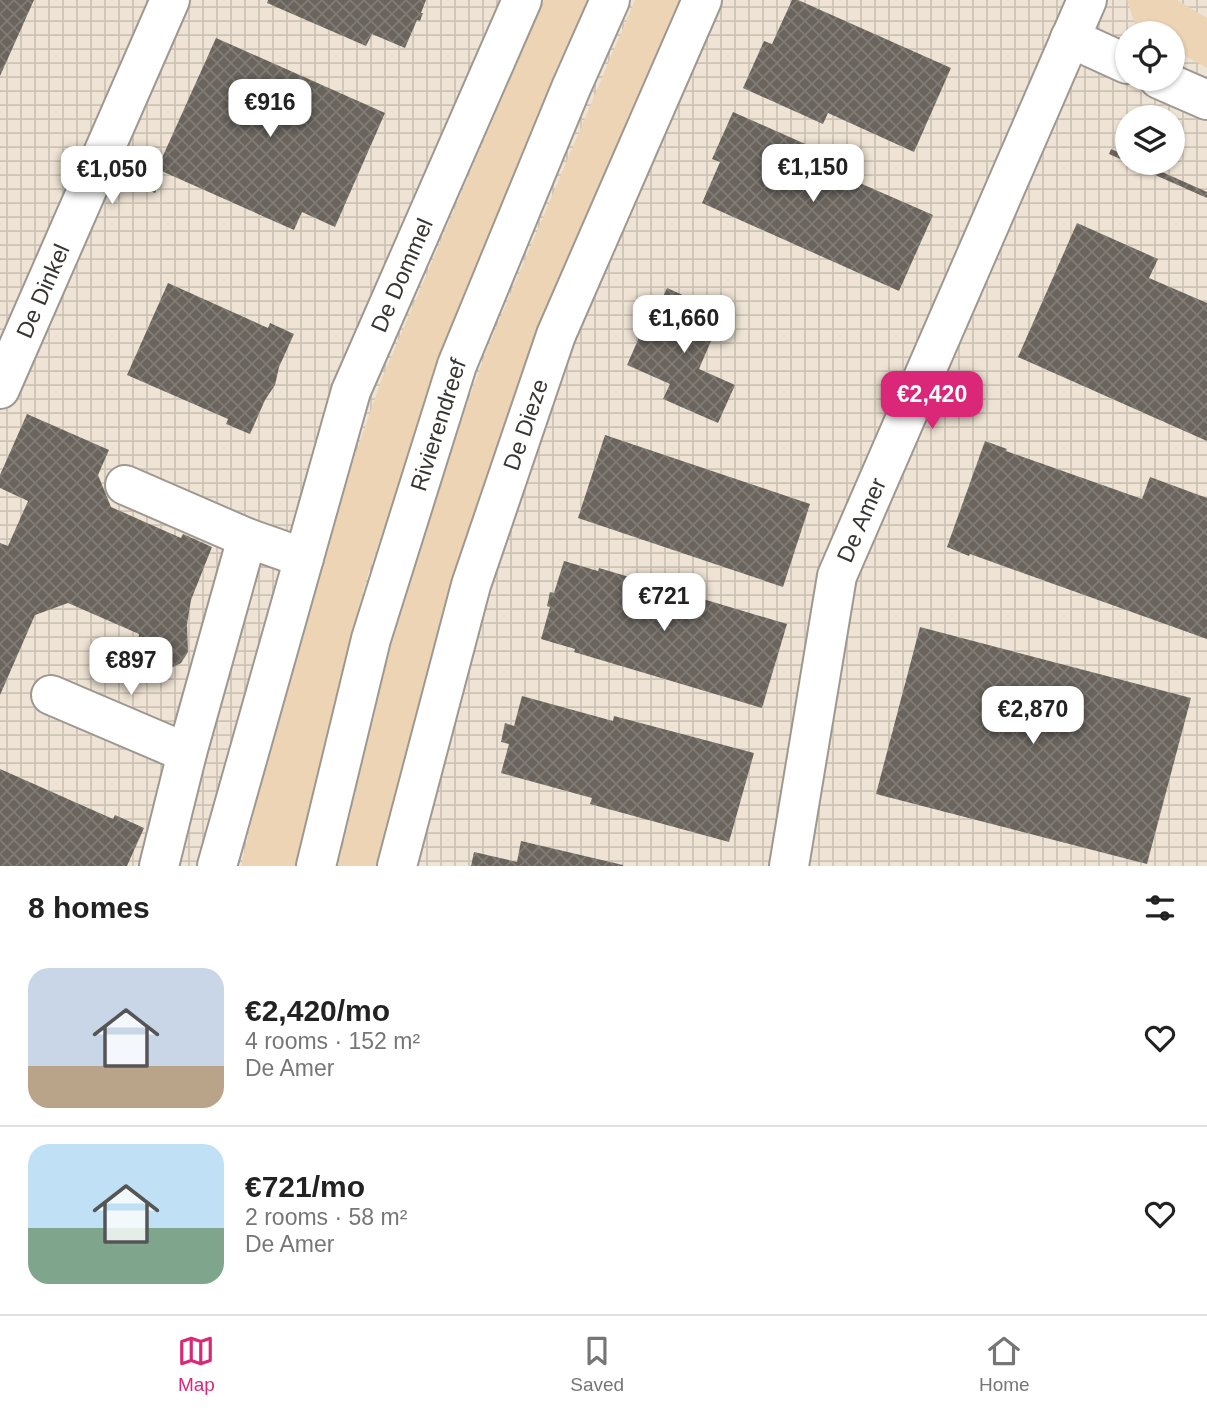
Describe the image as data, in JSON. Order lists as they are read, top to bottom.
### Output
{
  "streets": {
    "street": [
      "De Dommel",
      "De Dinkel",
      "Rivierendreef",
      "De Dieze",
      "De Amer"
    ]
  },
  "page": {
    "price": [
      "€916",
      "€1,150",
      "€1,050",
      "€1,660",
      "€2,420",
      "€721",
      "€897",
      "€2,870"
    ],
    "heading": "8 homes",
    "list": [
      {
        "name": "€2,420/mo",
        "note": "4 rooms · 152 m² · De Amer"
      },
      {
        "name": "€721/mo",
        "note": "2 rooms · 58 m² · De Amer"
      }
    ],
    "tabs": ["Map", "Saved", "Home"]
  }
}
